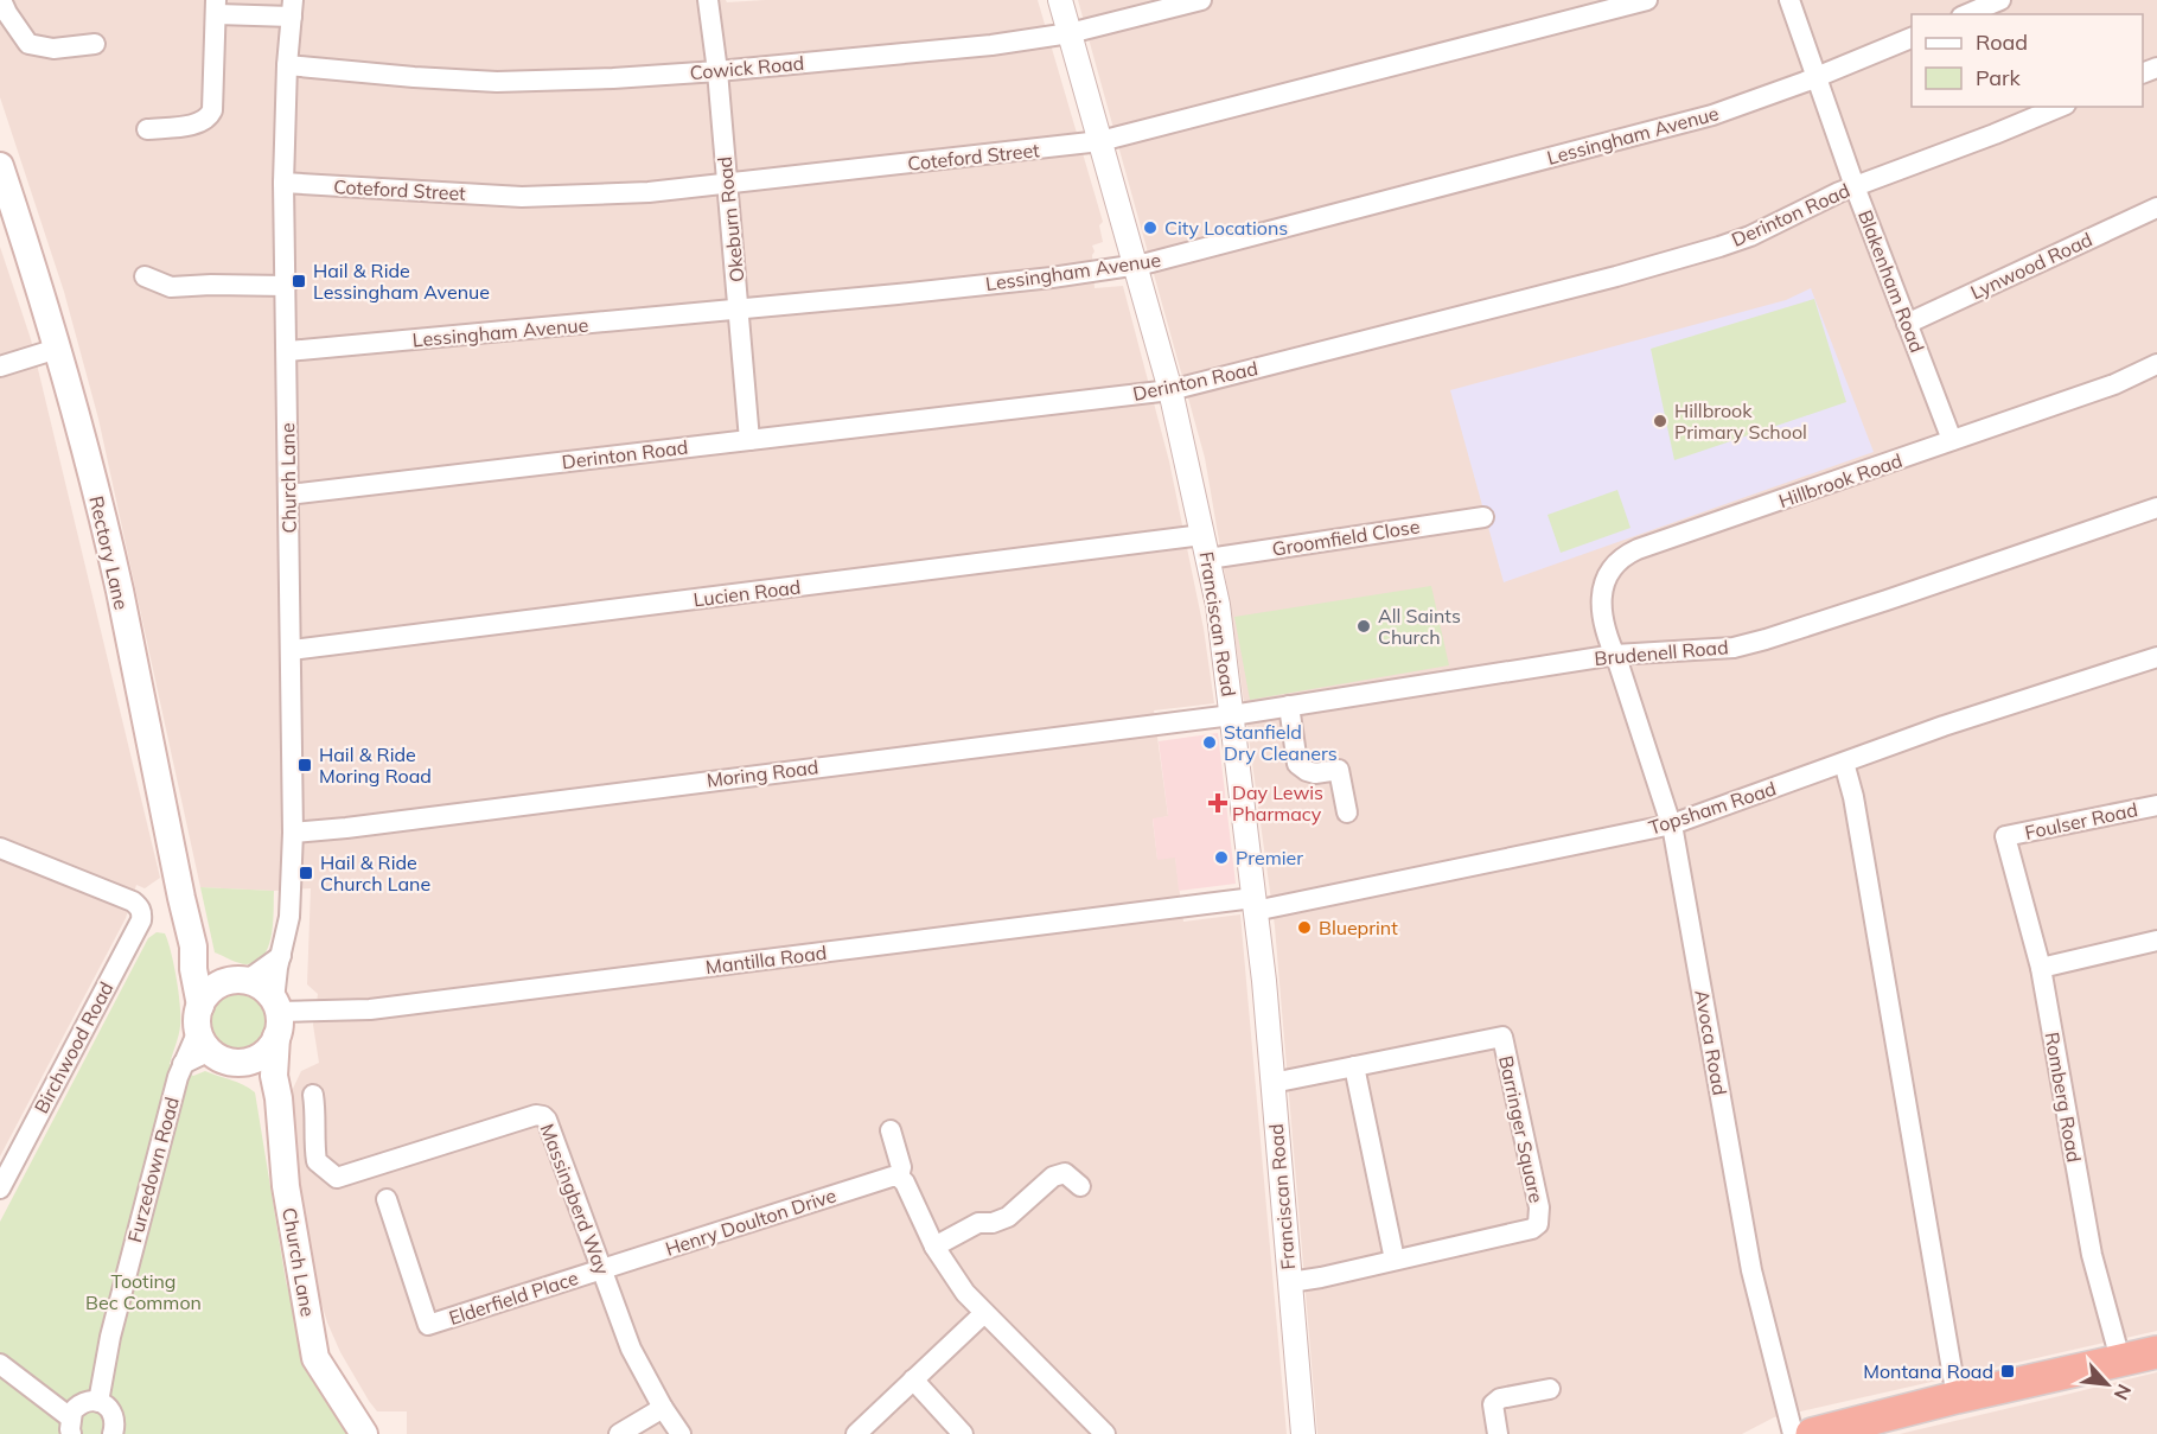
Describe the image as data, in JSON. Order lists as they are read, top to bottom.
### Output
{
  "streets": {
    "main road": ["Church Lane", "Rectory Lane"],
    "street": [
      "Cowick Road",
      "Lessingham Avenue",
      "Coteford Street",
      "Derinton Road",
      "Okeburn Road",
      "Lynwood Road",
      "Blakenham Road",
      "Hillbrook Road",
      "Groomfield Close",
      "Lucien Road",
      "Franciscan Road",
      "Brudenell Road",
      "Moring Road",
      "Topsham Road",
      "Foulser Road",
      "Mantilla Road",
      "Avoca Road",
      "Birchwood Road",
      "Romberg Road",
      "Barringer Square",
      "Furzedown Road",
      "Massingberd Way",
      "Henry Doulton Drive",
      "Elderfield Place"
    ]
  },
  "crossings": [
    ["Cowick Road", "Okeburn Road"],
    ["Cowick Road", "Church Lane"],
    ["Cowick Road", "Franciscan Road"],
    ["Lessingham Avenue", "Okeburn Road"],
    ["Lessingham Avenue", "Blakenham Road"],
    ["Lessingham Avenue", "Church Lane"],
    ["Lessingham Avenue", "Franciscan Road"],
    ["Coteford Street", "Okeburn Road"],
    ["Coteford Street", "Church Lane"],
    ["Coteford Street", "Franciscan Road"],
    ["Derinton Road", "Okeburn Road"],
    ["Derinton Road", "Blakenham Road"],
    ["Derinton Road", "Church Lane"],
    ["Derinton Road", "Franciscan Road"],
    ["Lynwood Road", "Blakenham Road"],
    ["Blakenham Road", "Hillbrook Road"],
    ["Church Lane", "Rectory Lane"],
    ["Church Lane", "Lucien Road"],
    ["Church Lane", "Moring Road"],
    ["Church Lane", "Mantilla Road"],
    ["Church Lane", "Furzedown Road"],
    ["Hillbrook Road", "Brudenell Road"],
    ["Hillbrook Road", "Avoca Road"],
    ["Groomfield Close", "Franciscan Road"],
    ["Rectory Lane", "Mantilla Road"],
    ["Rectory Lane", "Furzedown Road"],
    ["Lucien Road", "Franciscan Road"],
    ["Franciscan Road", "Brudenell Road"],
    ["Franciscan Road", "Moring Road"],
    ["Franciscan Road", "Topsham Road"],
    ["Franciscan Road", "Mantilla Road"],
    ["Franciscan Road", "Barringer Square"],
    ["Brudenell Road", "Moring Road"],
    ["Brudenell Road", "Avoca Road"],
    ["Topsham Road", "Mantilla Road"],
    ["Topsham Road", "Avoca Road"],
    ["Foulser Road", "Romberg Road"],
    ["Mantilla Road", "Furzedown Road"],
    ["Massingberd Way", "Henry Doulton Drive"],
    ["Massingberd Way", "Elderfield Place"],
    ["Henry Doulton Drive", "Elderfield Place"]
  ],
  "parks": ["Tooting Bec Common"],
  "places": {
    "other": [
      "City Locations",
      "Hillbrook Primary School",
      "All Saints Church",
      "Stanfield Dry Cleaners",
      "Premier",
      "Blueprint"
    ],
    "transit": [
      "Hail & Ride Lessingham Avenue",
      "Hail & Ride Moring Road",
      "Hail & Ride Church Lane",
      "Montana Road"
    ],
    "health": ["Day Lewis Pharmacy"]
  },
  "legend": ["Road", "Park"],
  "north": "bottom right"
}
